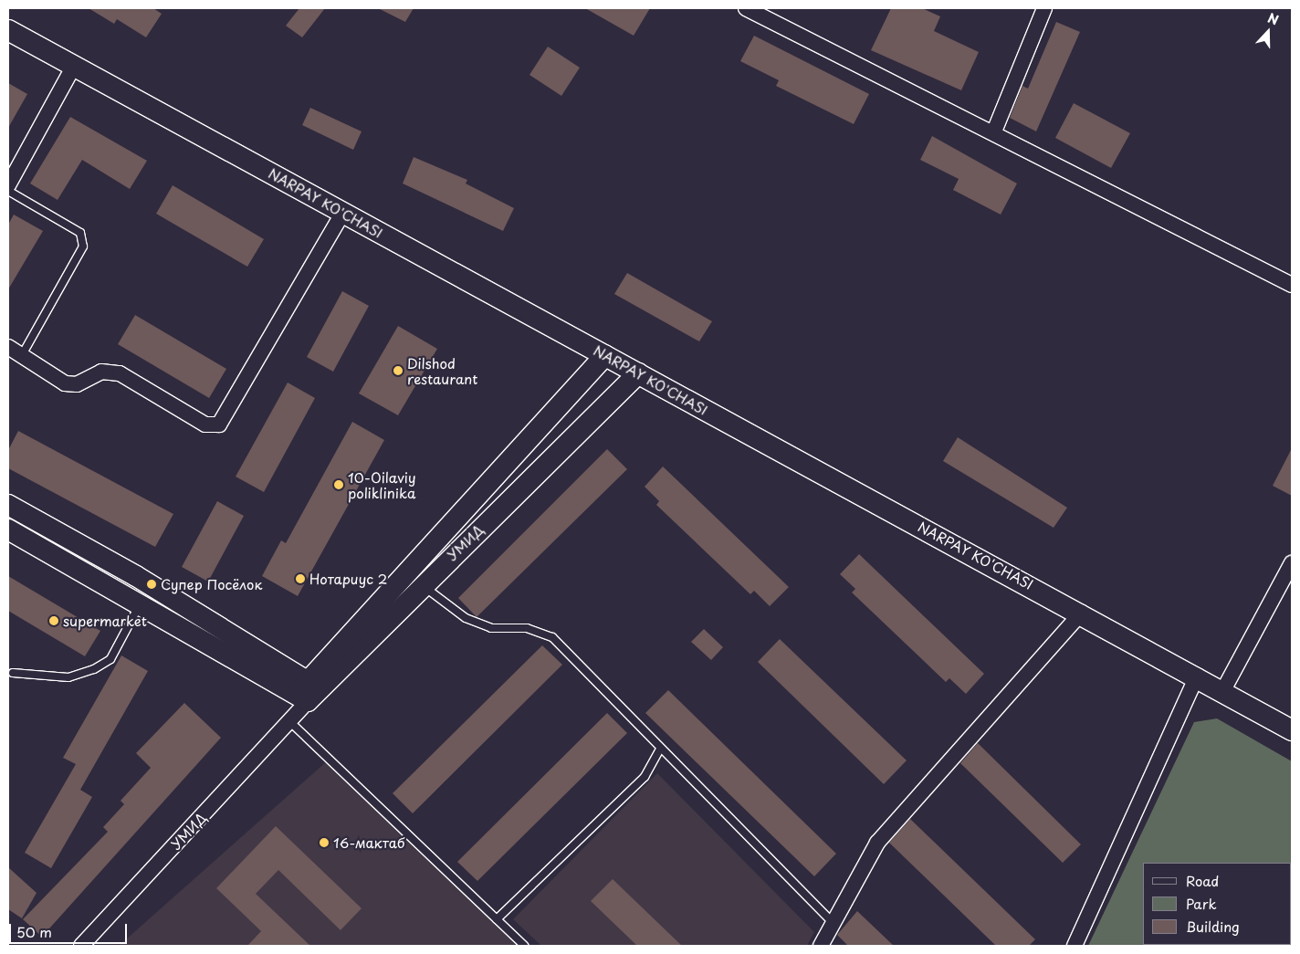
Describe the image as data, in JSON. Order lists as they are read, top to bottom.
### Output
{
  "streets": {
    "street": ["NARPAY KO'CHASI", "УМИД"]
  },
  "crossings": [
    ["NARPAY KO'CHASI", "УМИД"]
  ],
  "places": [
    "Dilshod restaurant",
    "10-Oilaviy poliklinika",
    "Нотариус 2",
    "Супер Посёлок",
    "supermarket",
    "16-мактаб"
  ],
  "legend": ["Road", "Park", "Building"],
  "scale_bar": "50 m",
  "north": "top"
}
